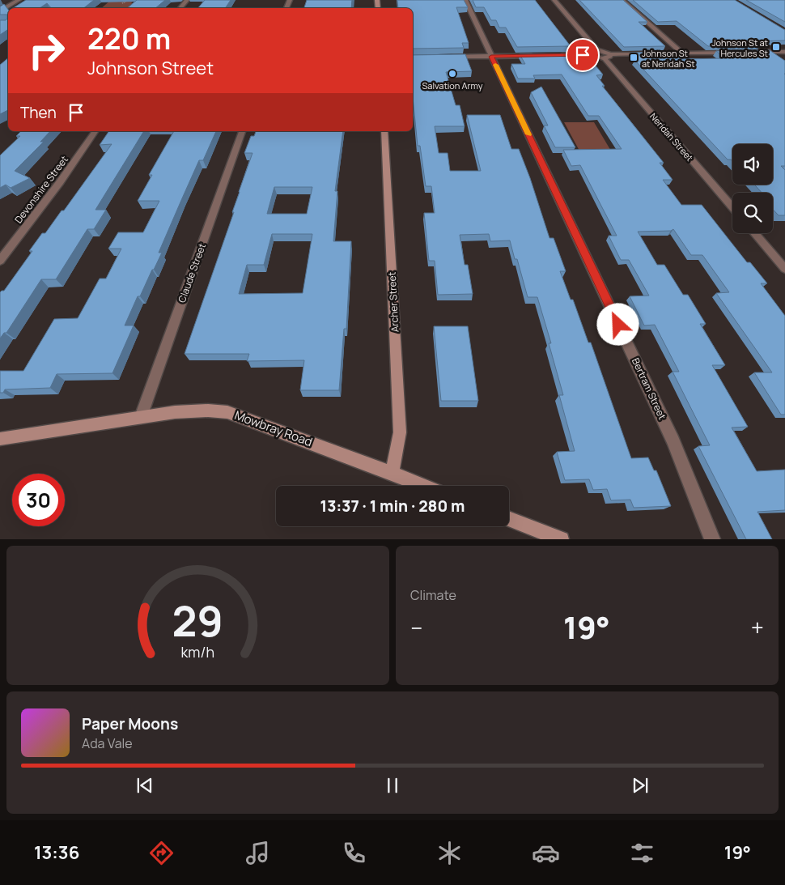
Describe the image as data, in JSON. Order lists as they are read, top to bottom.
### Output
{
  "streets": {
    "main road": ["Archer Street", "Mowbray Road"],
    "street": [
      "Neridah Street",
      "Devonshire Street",
      "Claude Street",
      "Bertram Street"
    ]
  },
  "crossings": [
    ["Claude Street", "Mowbray Road"],
    ["Archer Street", "Mowbray Road"]
  ],
  "places": {
    "transit": ["Johnson St at Hercules St", "Johnson St at Neridah St"],
    "other": ["Salvation Army"]
  },
  "page": {
    "turn": ["220 m", "Johnson Street"],
    "then": "Then",
    "limit": "30",
    "trip": "13:37 · 1 min · 280 m",
    "tile": "Climate",
    "heat": ["−", "19°", "+"],
    "song": ["Paper Moons", "Ada Vale"],
    "tabs": ["13:36", "19°"],
    "gauge": ["29", "km/h"]
  }
}
